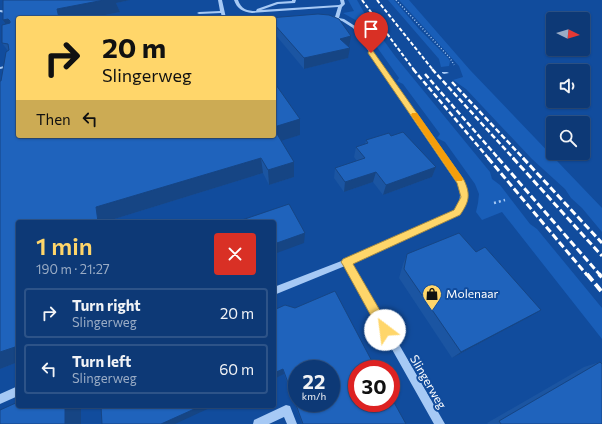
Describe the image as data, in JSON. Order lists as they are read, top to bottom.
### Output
{
  "streets": {
    "street": ["Slingerweg"]
  },
  "places": {
    "shop": ["Molenaar"]
  },
  "north": "right",
  "page": {
    "turn": ["20 m", "Slingerweg"],
    "then": "Then",
    "heading": ["1 min", "190 m · 21:27"],
    "list": [
      {
        "name": "Turn right",
        "note": "Slingerweg",
        "value": "20 m"
      },
      {
        "name": "Turn left",
        "note": "Slingerweg",
        "value": "60 m"
      }
    ],
    "speed": "22 km/h",
    "limit": "30"
  }
}
